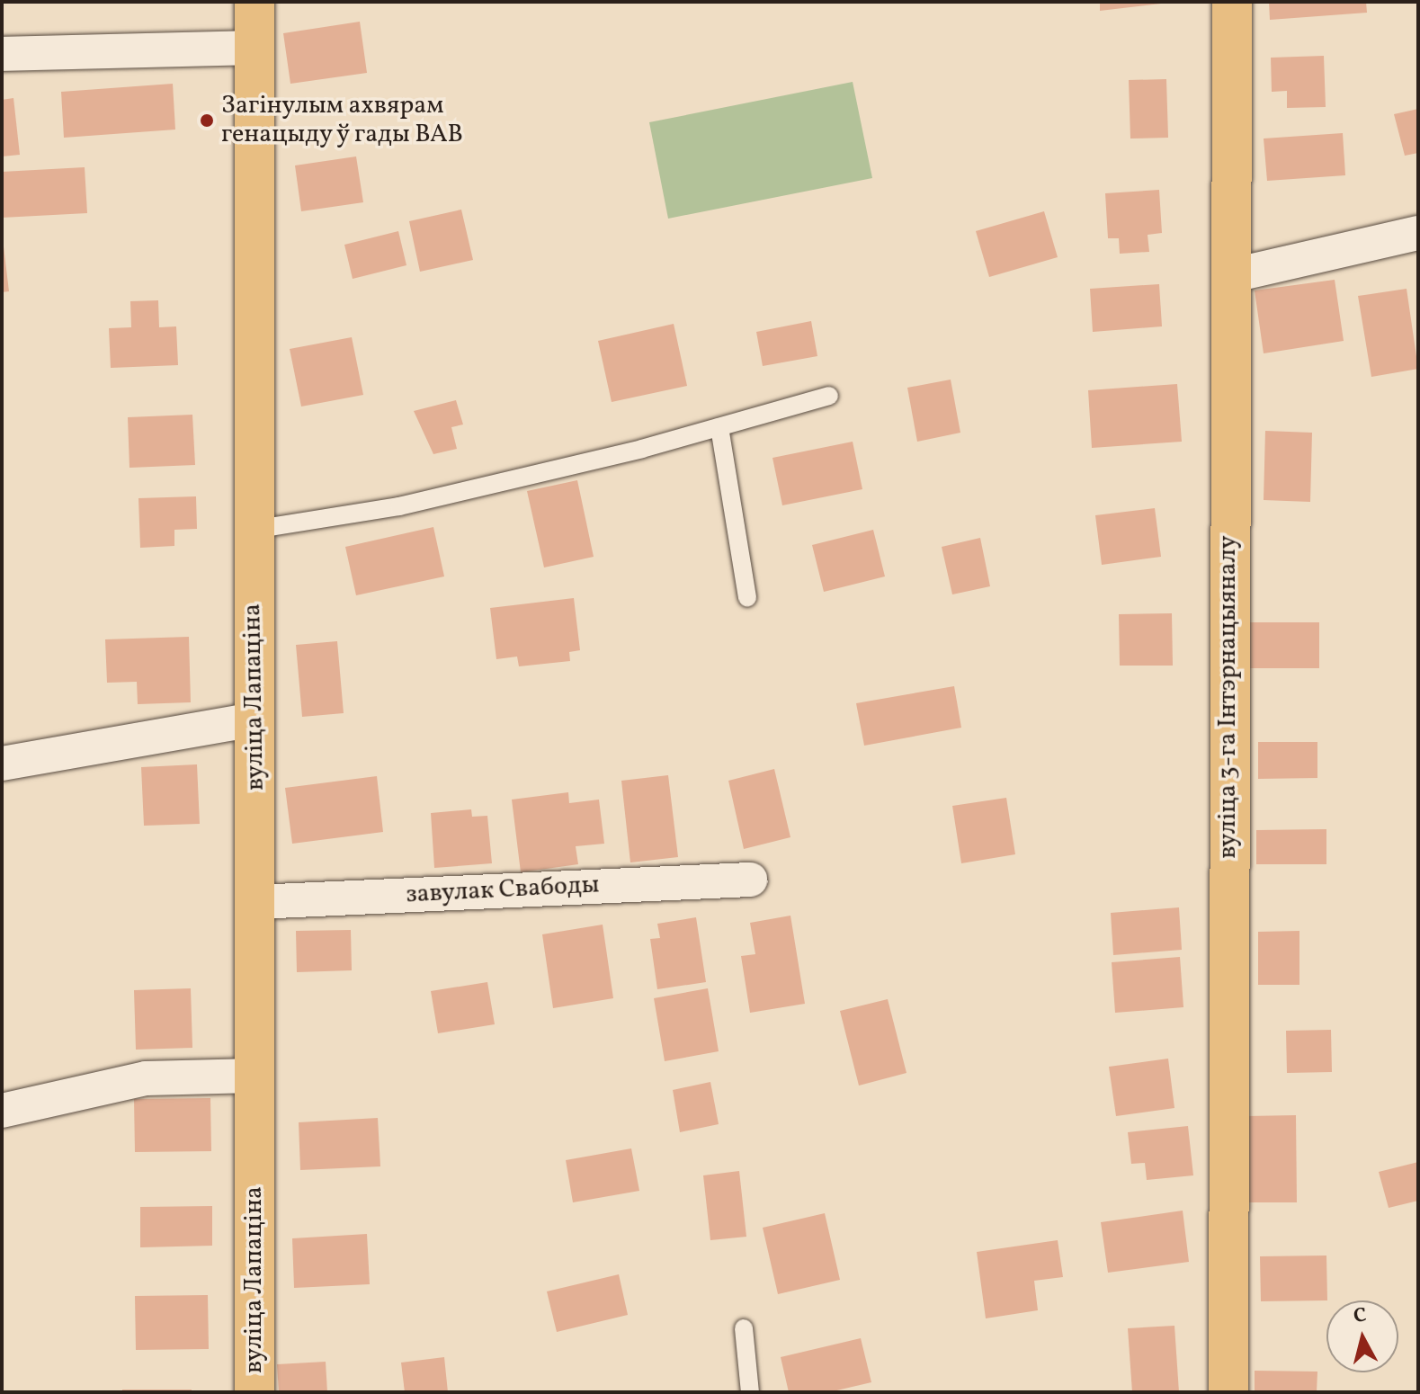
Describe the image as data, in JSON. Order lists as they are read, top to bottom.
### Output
{
  "streets": {
    "main road": ["вуліца Лапаціна", "вуліца 3-га Інтэрнацыяналу"],
    "street": ["завулак Свабоды"]
  },
  "crossings": [
    ["вуліца Лапаціна", "завулак Свабоды"]
  ],
  "places": ["Загінулым ахвярам генацыду ў гады ВАВ"],
  "north": "top"
}
